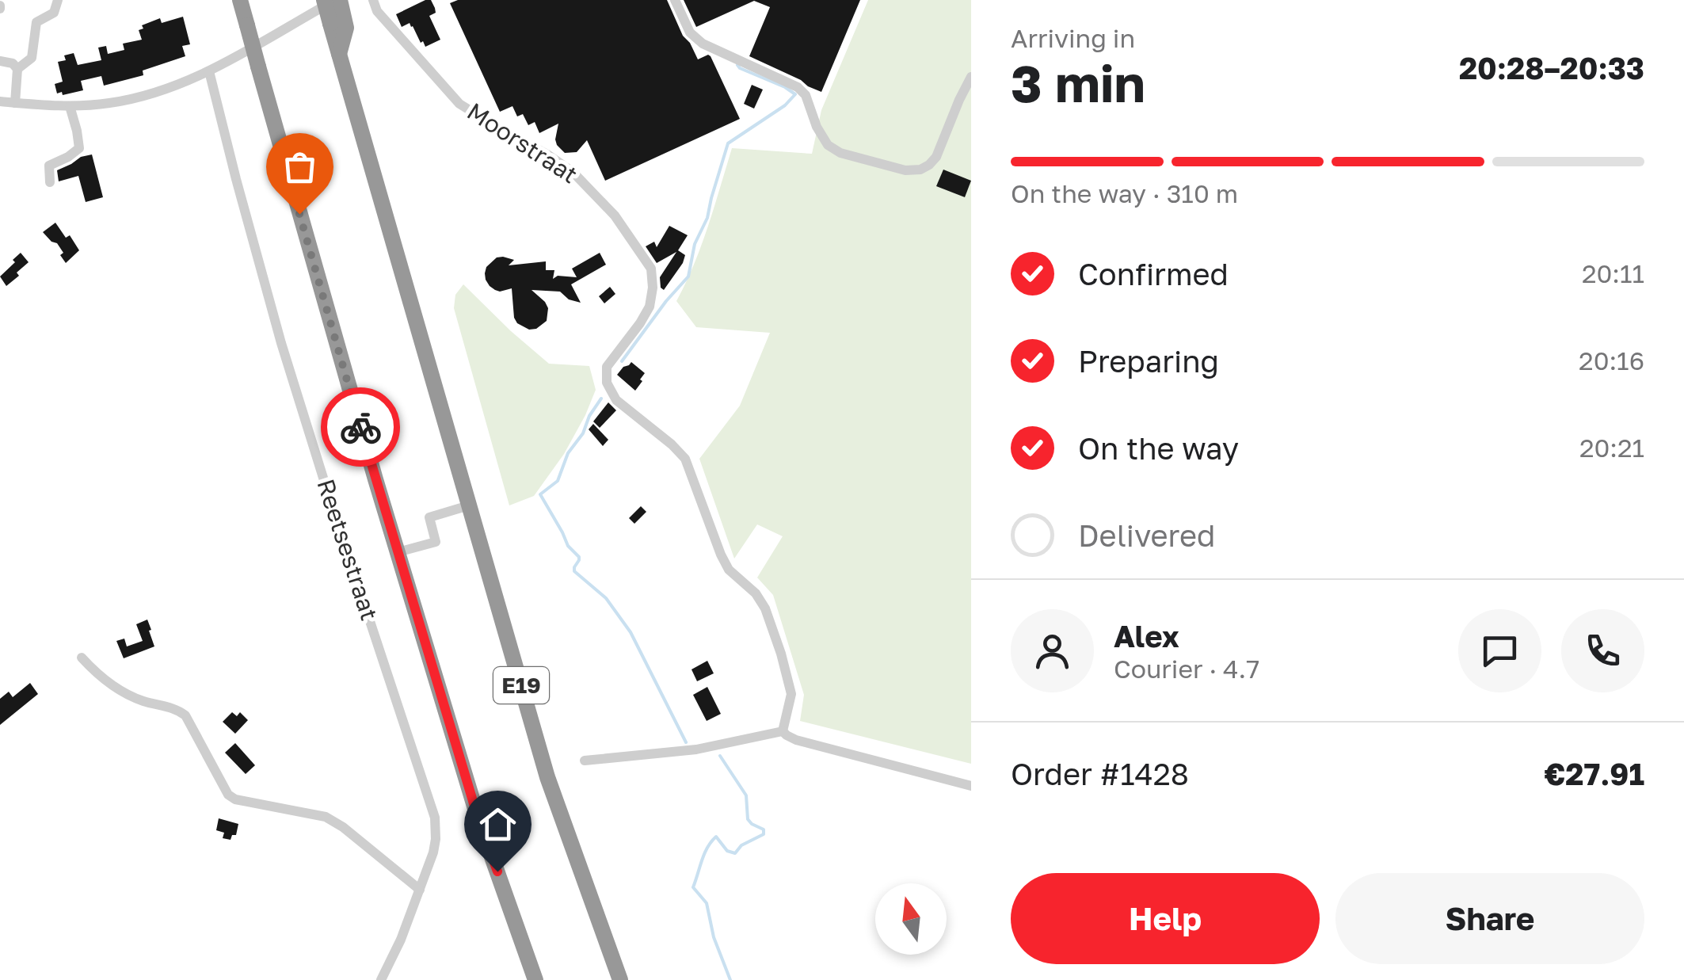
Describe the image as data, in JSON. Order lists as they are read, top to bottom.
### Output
{
  "streets": {
    "highway": ["E19"],
    "street": ["Moorstraat", "Reetsestraat"]
  },
  "north": "top",
  "page": {
    "heading": ["3 min", "Arriving in", "20:28–20:33"],
    "panel": [
      "Alex",
      "Courier · 4.7",
      "Order #1428",
      "€27.91"
    ],
    "bar": "On the way · 310 m",
    "list": [
      ["Confirmed", "20:11"],
      ["Preparing", "20:16"],
      ["On the way", "20:21"],
      "Delivered"
    ],
    "buttons": ["Help", "Share"]
  }
}
